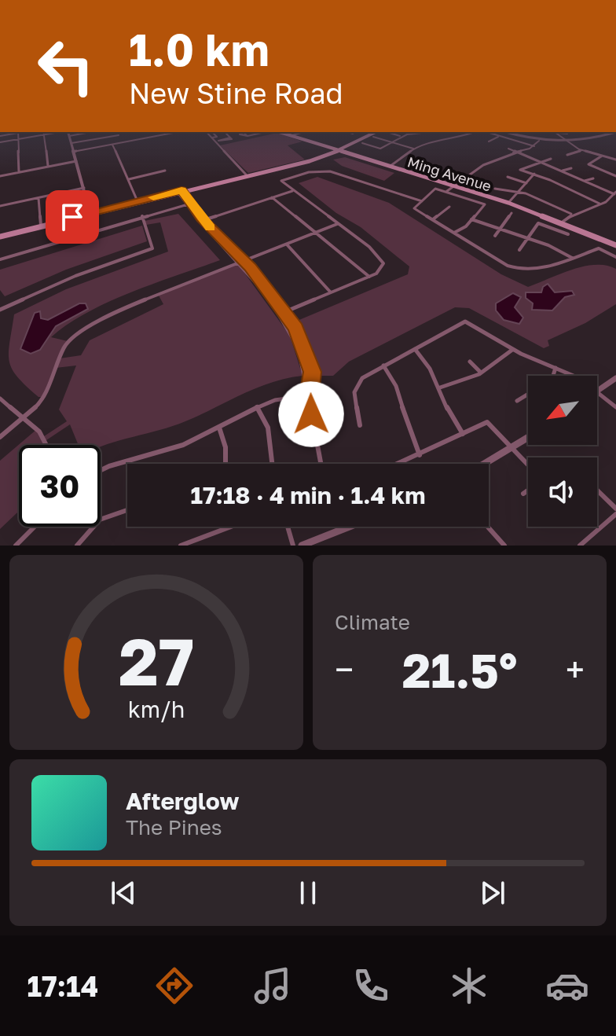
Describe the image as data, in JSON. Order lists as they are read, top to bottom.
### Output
{
  "streets": {
    "main road": ["Ming Avenue"]
  },
  "north": "bottom left",
  "page": {
    "turn": ["1.0 km", "New Stine Road"],
    "limit": "30",
    "trip": "17:18 · 4 min · 1.4 km",
    "tile": "Climate",
    "heat": ["−", "21.5°", "+"],
    "song": ["Afterglow", "The Pines"],
    "tabs": "17:14",
    "gauge": ["27", "km/h"]
  }
}
